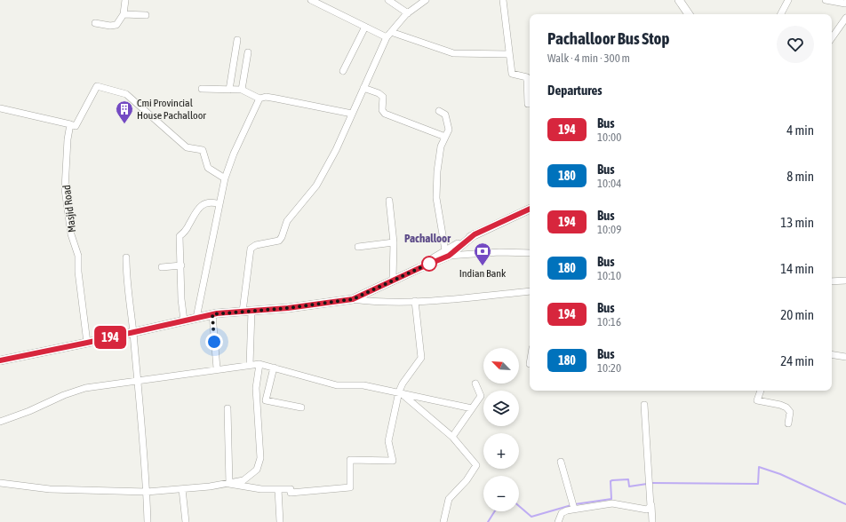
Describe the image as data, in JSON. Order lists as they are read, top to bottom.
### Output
{
  "streets": {
    "street": ["Masjid Road"]
  },
  "districts": ["Pachalloor"],
  "places": {
    "building": ["Cmi Provincial House Pachalloor"],
    "bank": ["Indian Bank"]
  },
  "lines": ["bus line 194"],
  "north": "top left",
  "page": {
    "on_map": "194",
    "heading": [
      ["Pachalloor Bus Stop", "Walk · 4 min · 300 m"],
      "Departures"
    ],
    "list": [
      {
        "mark": "194",
        "name": "Bus",
        "note": "10:00",
        "value": "4 min"
      },
      {
        "mark": "180",
        "name": "Bus",
        "note": "10:04",
        "value": "8 min"
      },
      {
        "mark": "194",
        "name": "Bus",
        "note": "10:09",
        "value": "13 min"
      },
      {
        "mark": "180",
        "name": "Bus",
        "note": "10:10",
        "value": "14 min"
      },
      {
        "mark": "194",
        "name": "Bus",
        "note": "10:16",
        "value": "20 min"
      },
      {
        "mark": "180",
        "name": "Bus",
        "note": "10:20",
        "value": "24 min"
      }
    ],
    "map_buttons": ["+", "−"]
  }
}
